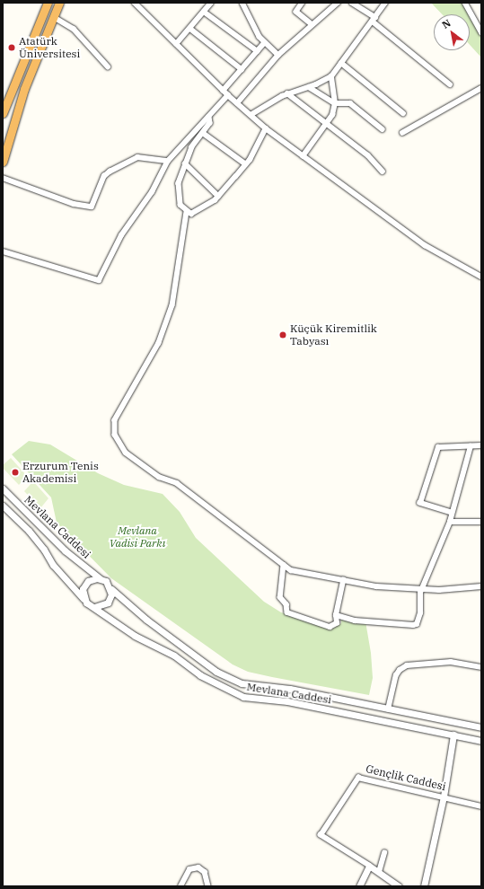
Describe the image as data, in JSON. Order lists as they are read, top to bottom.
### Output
{
  "streets": {
    "street": ["Mevlana Caddesi", "Gençlik Caddesi"]
  },
  "parks": ["Mevlana Vadisi Parkı"],
  "places": ["Atatürk Üniversitesi", "Küçük Kiremitlik Tabyası", "Erzurum Tenis Akademisi"],
  "north": "top left"
}
